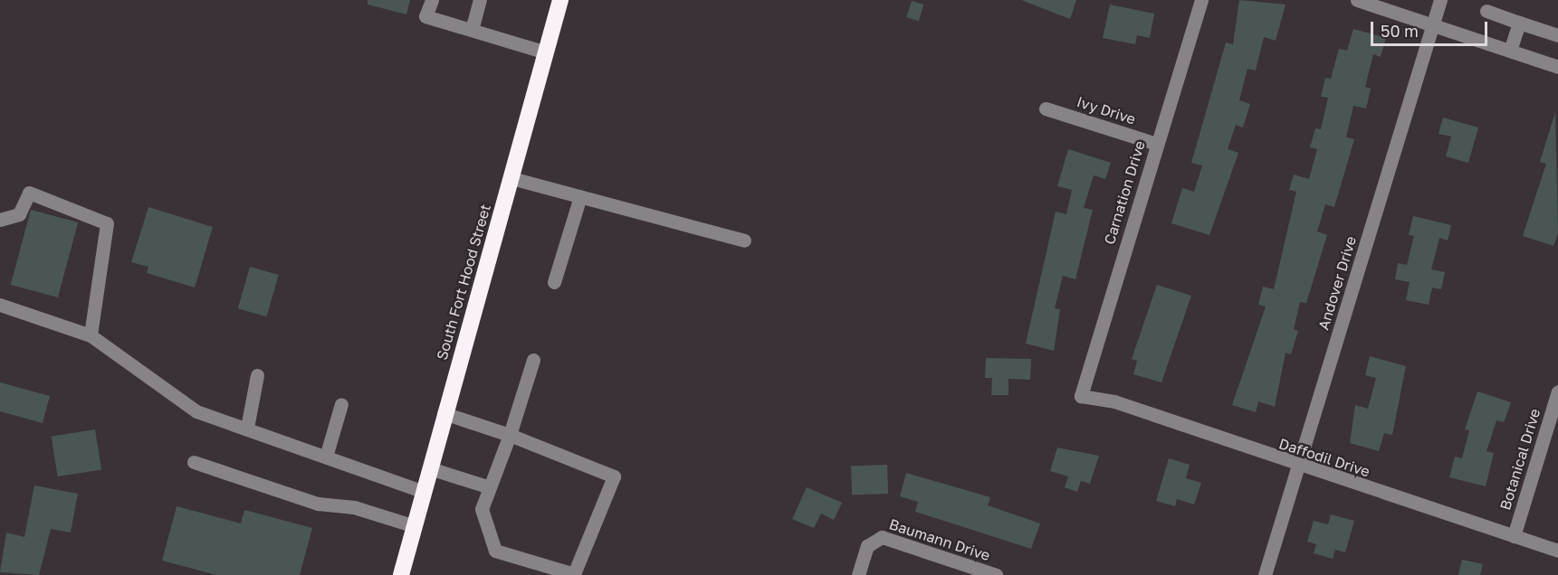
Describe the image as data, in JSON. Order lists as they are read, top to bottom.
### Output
{
  "streets": {
    "highway": ["South Fort Hood Street"],
    "street": [
      "Ivy Drive",
      "Carnation Drive",
      "Andover Drive",
      "Daffodil Drive",
      "Botanical Drive",
      "Baumann Drive"
    ]
  },
  "crossings": [
    ["Ivy Drive", "Carnation Drive"],
    ["Carnation Drive", "Daffodil Drive"],
    ["Andover Drive", "Daffodil Drive"],
    ["Daffodil Drive", "Botanical Drive"]
  ],
  "scale_bar": "50 m"
}
